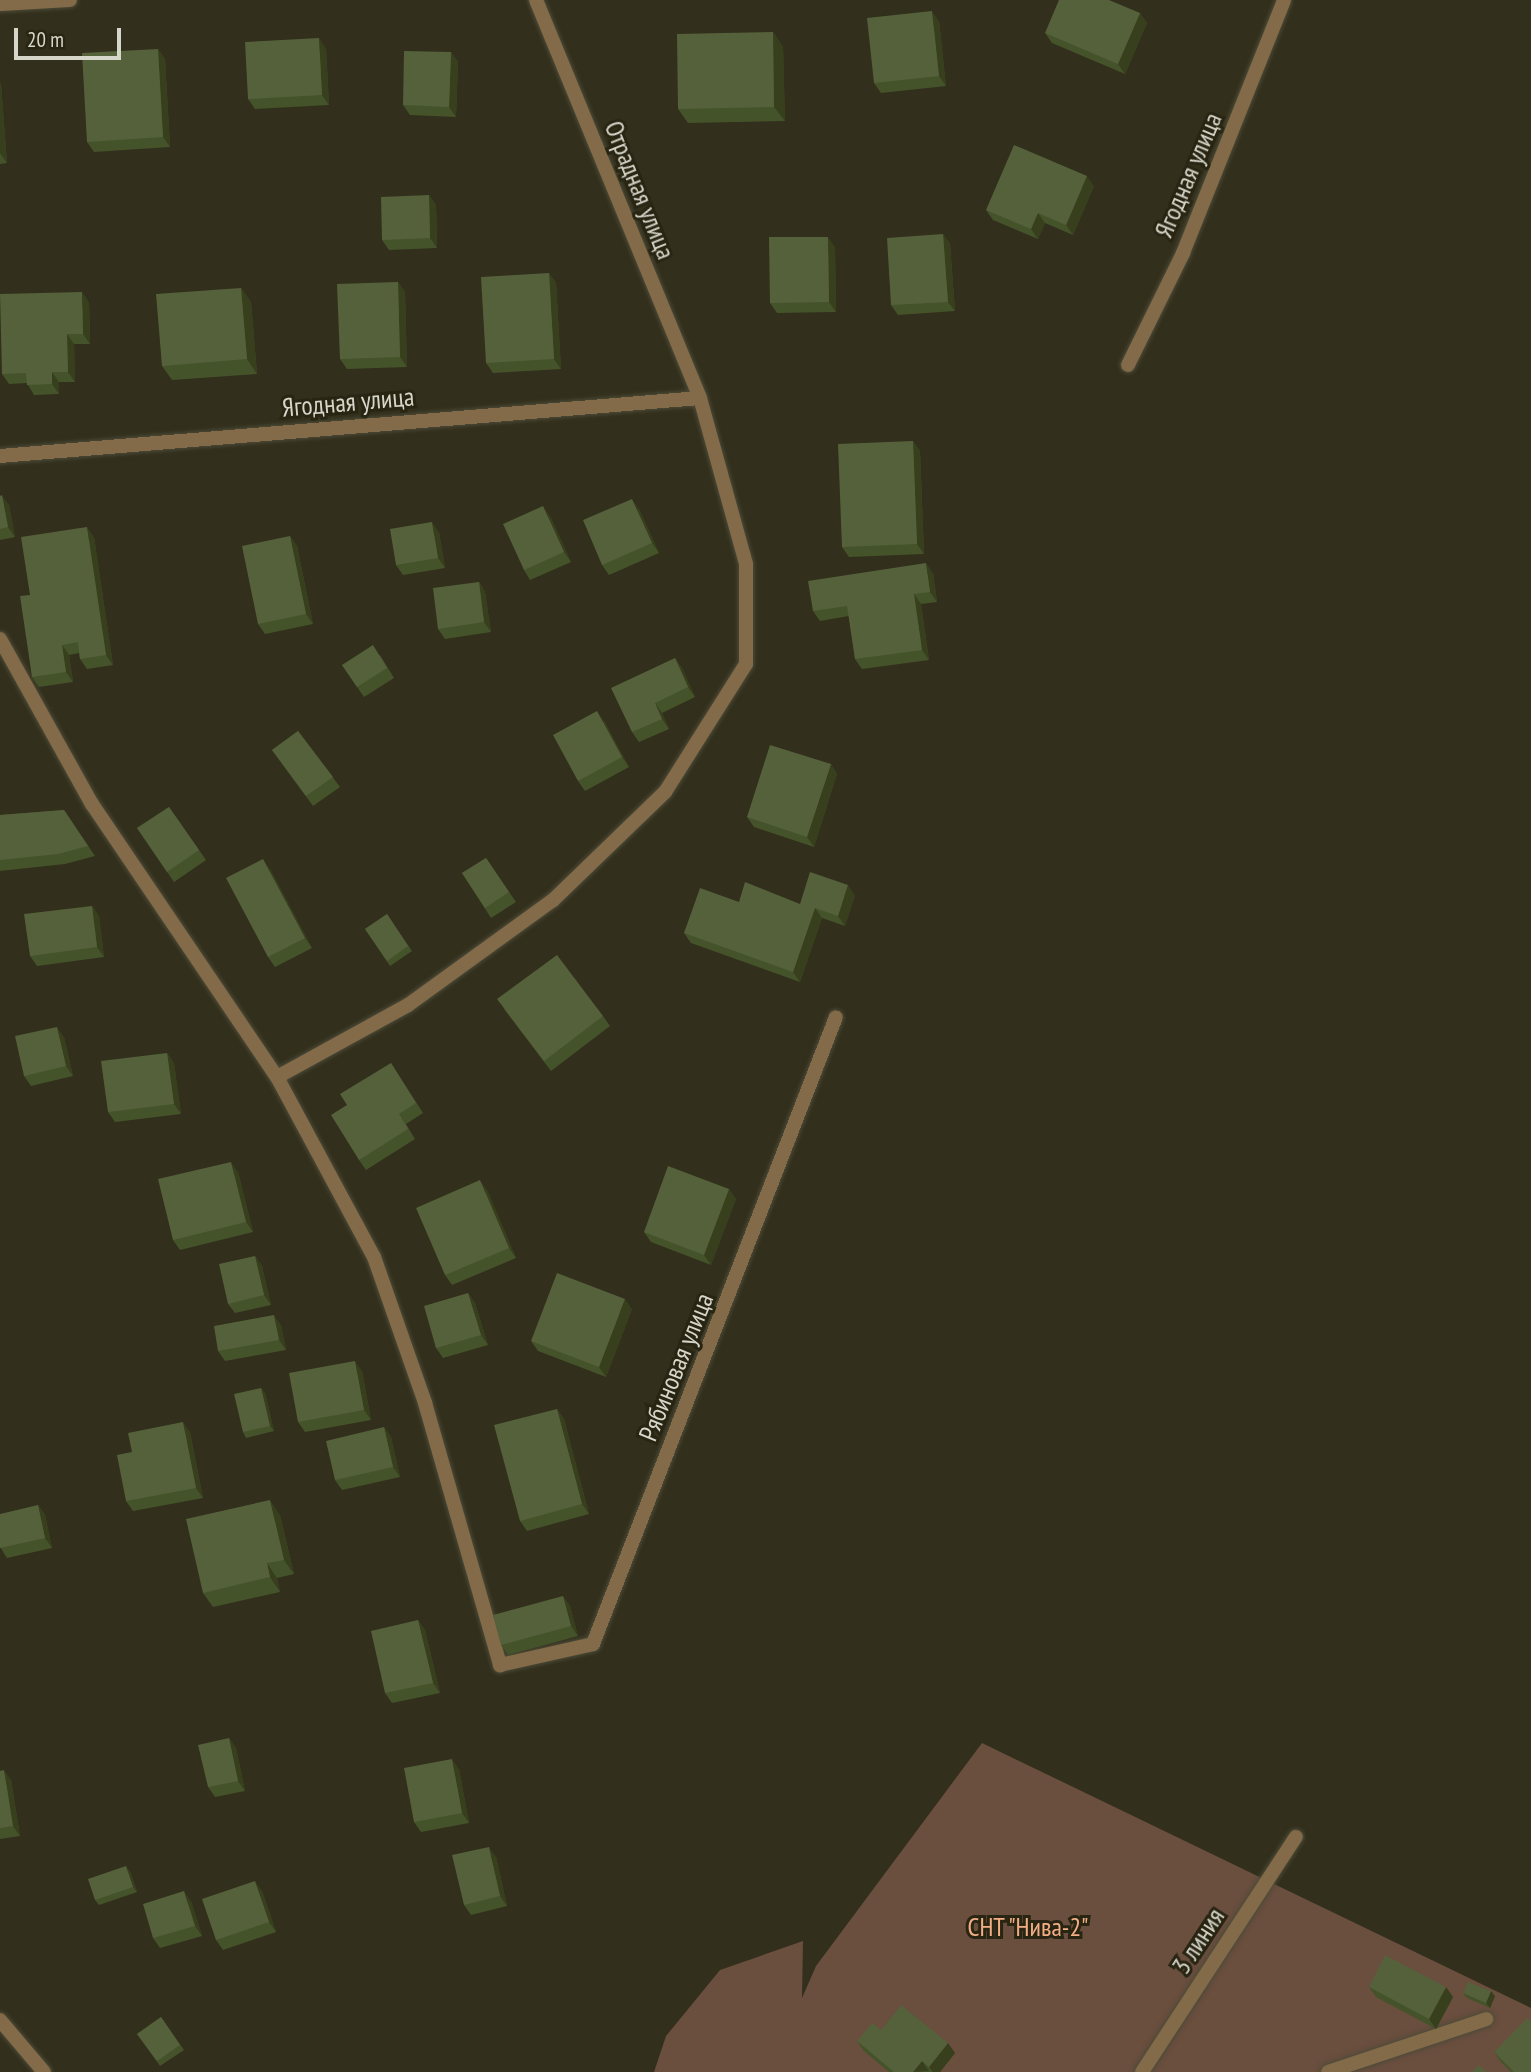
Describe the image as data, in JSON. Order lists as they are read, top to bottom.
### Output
{
  "streets": {
    "street": [
      "Ягодная улица",
      "Отрадная улица",
      "Рябиновая улица",
      "3 линия"
    ]
  },
  "crossings": [
    ["Ягодная улица", "Отрадная улица"],
    ["Отрадная улица", "Рябиновая улица"]
  ],
  "parks": ["СНТ \"Нива-2\""],
  "scale_bar": "20 m"
}
